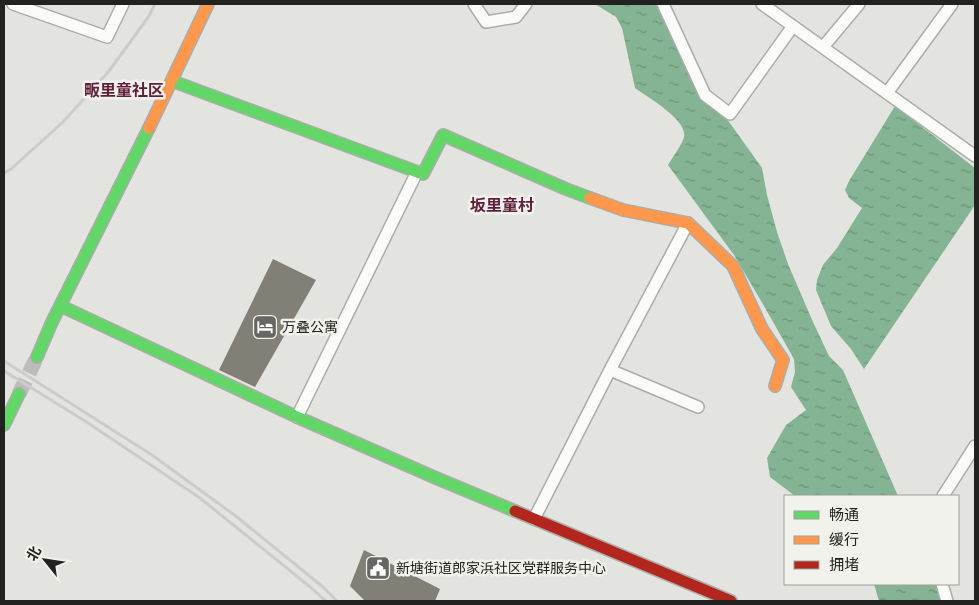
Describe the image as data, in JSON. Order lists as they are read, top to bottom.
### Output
{
  "districts": ["畈里童社区", "坂里童村"],
  "places": {
    "hotel": ["万叠公寓"],
    "public building": ["新塘街道郎家浜社区党群服务中心"]
  },
  "legend": ["畅通", "缓行", "拥堵"],
  "north": "top left"
}
